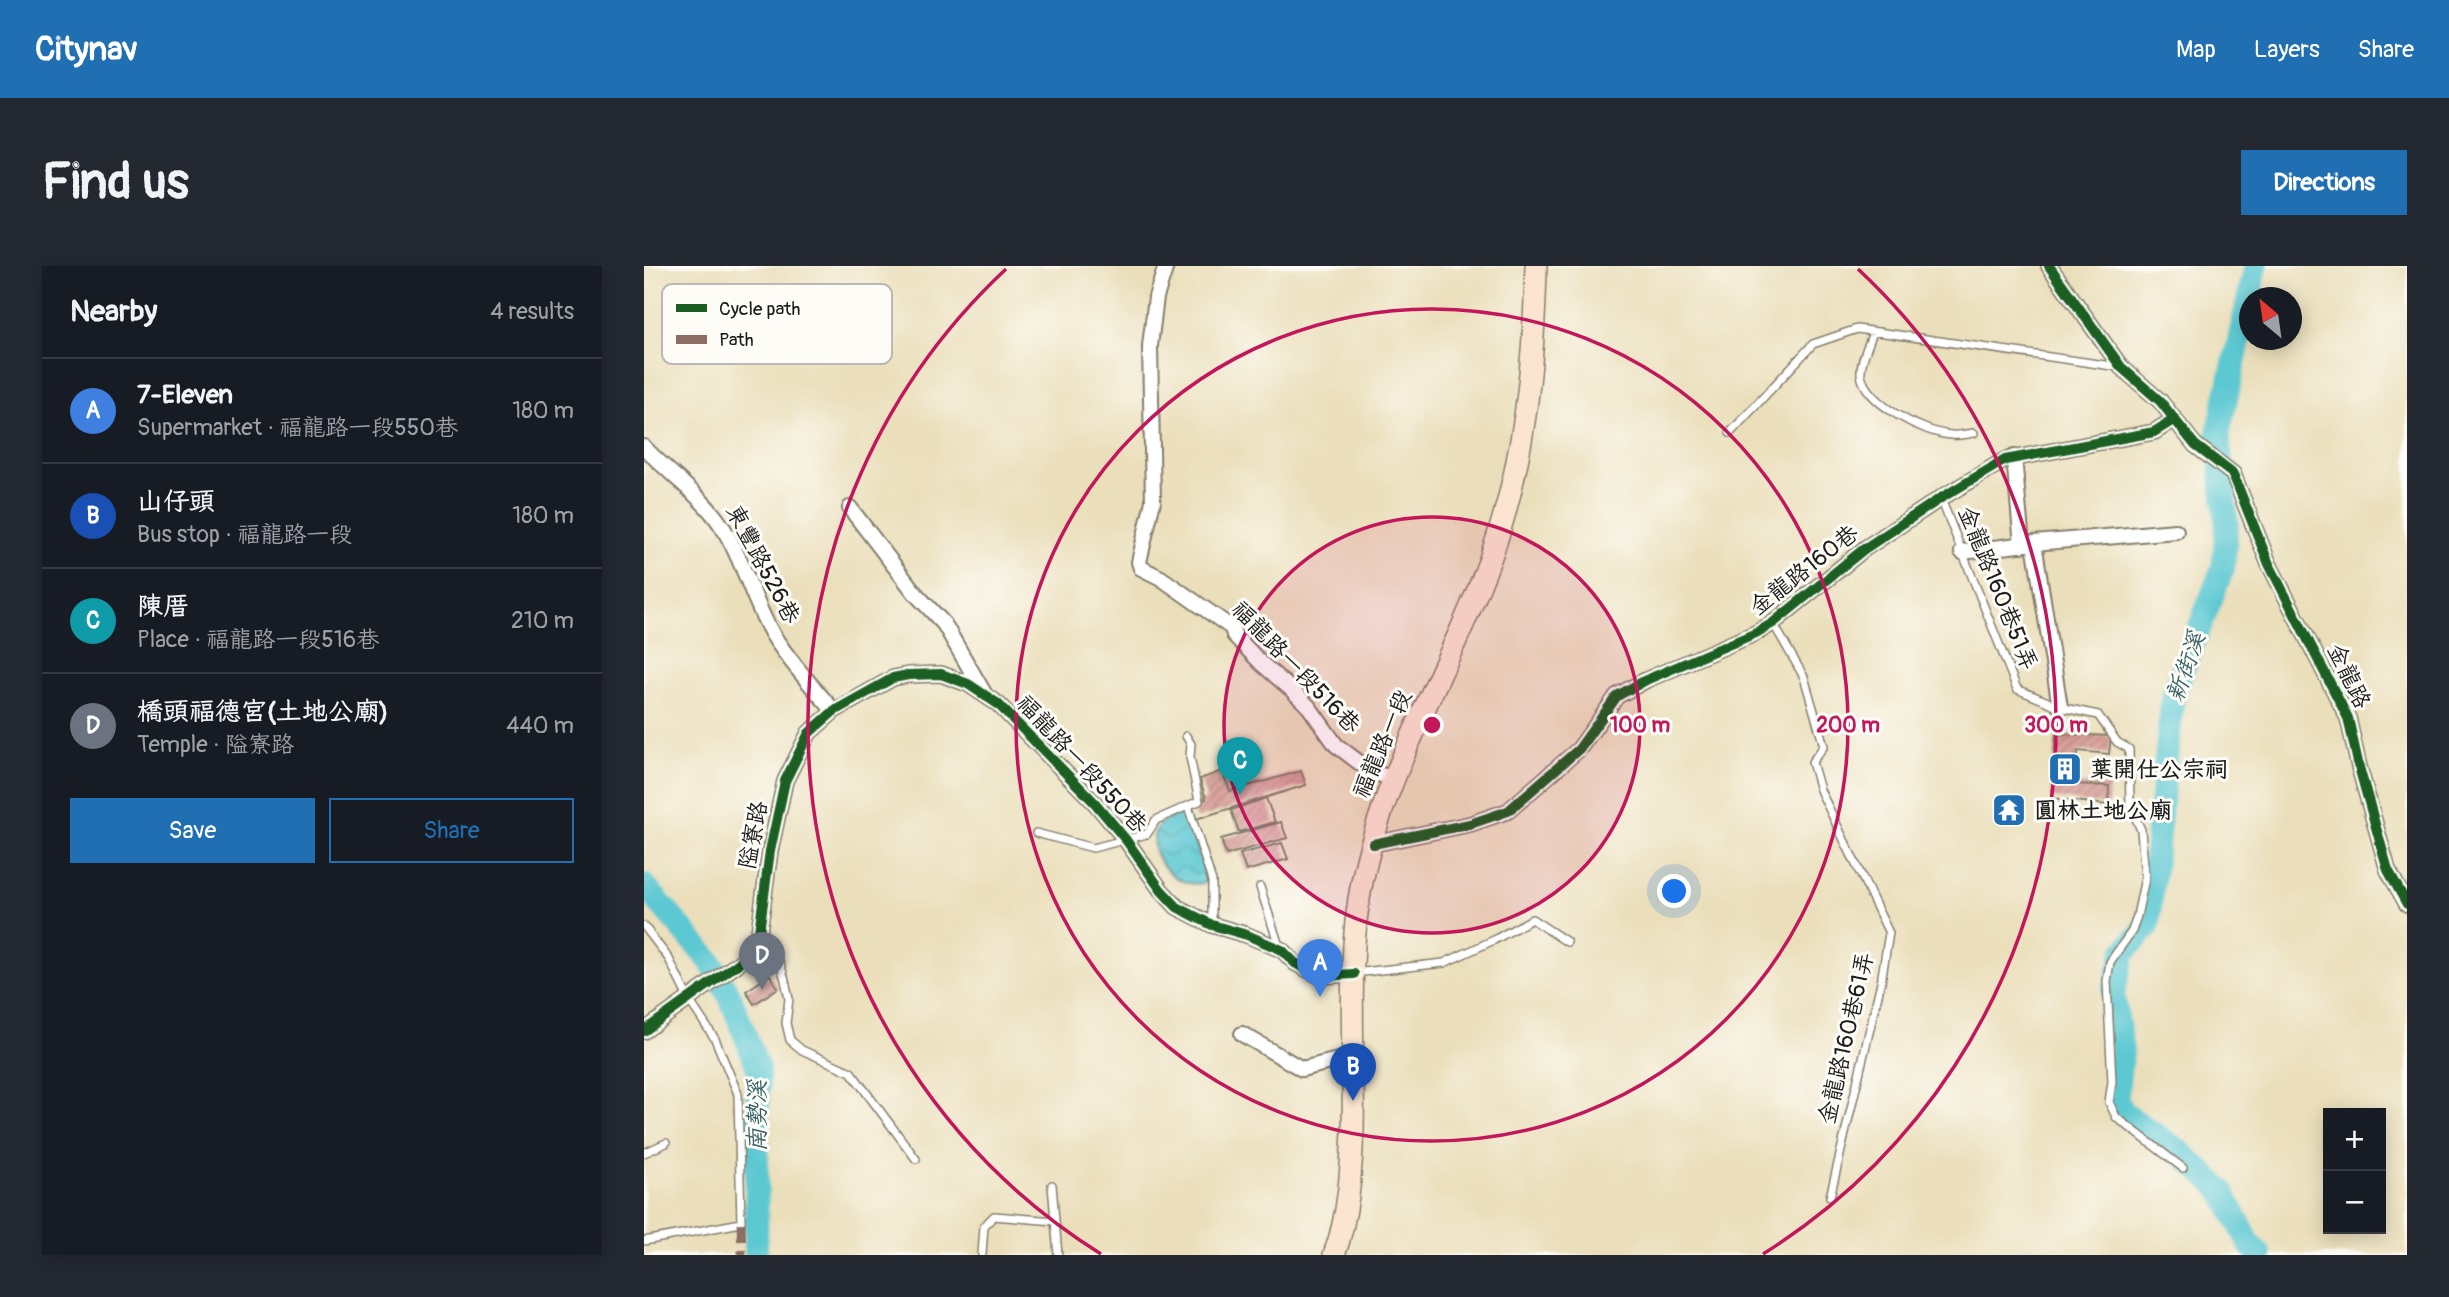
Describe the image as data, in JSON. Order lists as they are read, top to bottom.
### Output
{
  "streets": {
    "main road": ["福龍路一段"],
    "street": [
      "東豐路526巷",
      "金龍路160巷",
      "福龍路一段516巷",
      "金龍路",
      "福龍路一段550巷",
      "隘寮路"
    ],
    "lane": ["金龍路160巷51弄", "金龍路160巷61弄"]
  },
  "crossings": [
    ["東豐路526巷", "福龍路一段550巷"],
    ["東豐路526巷", "隘寮路"],
    ["金龍路160巷", "金龍路160巷51弄"],
    ["金龍路160巷", "金龍路"],
    ["金龍路160巷", "福龍路一段"],
    ["金龍路160巷", "金龍路160巷61弄"],
    ["福龍路一段516巷", "福龍路一段"],
    ["福龍路一段", "福龍路一段550巷"],
    ["福龍路一段550巷", "隘寮路"]
  ],
  "water": ["新街溪", "南勢溪"],
  "places": {
    "building": ["葉開仕公宗祠"],
    "temple": ["圓林土地公廟"]
  },
  "legend": ["Cycle path", "Path"],
  "north": "top left",
  "page": {
    "header": "Citynav",
    "nav": ["Map", "Layers", "Share"],
    "buttons": [
      "Directions",
      ["Save", "Share"]
    ],
    "title": "Find us",
    "heading": ["Nearby", "4 results"],
    "list": [
      {
        "mark": "A",
        "name": "7-Eleven",
        "note": "Supermarket · 福龍路一段550巷",
        "value": "180 m"
      },
      {
        "mark": "B",
        "name": "山仔頭",
        "note": "Bus stop · 福龍路一段",
        "value": "180 m"
      },
      {
        "mark": "C",
        "name": "陳厝",
        "note": "Place · 福龍路一段516巷",
        "value": "210 m"
      },
      {
        "mark": "D",
        "name": "橋頭福德宮(土地公廟)",
        "note": "Temple · 隘寮路",
        "value": "440 m"
      }
    ],
    "pins": [
      "C",
      "D",
      "A",
      "B"
    ],
    "map_buttons": ["+", "−"]
  },
  "rings": ["100 m", "200 m", "300 m"]
}
